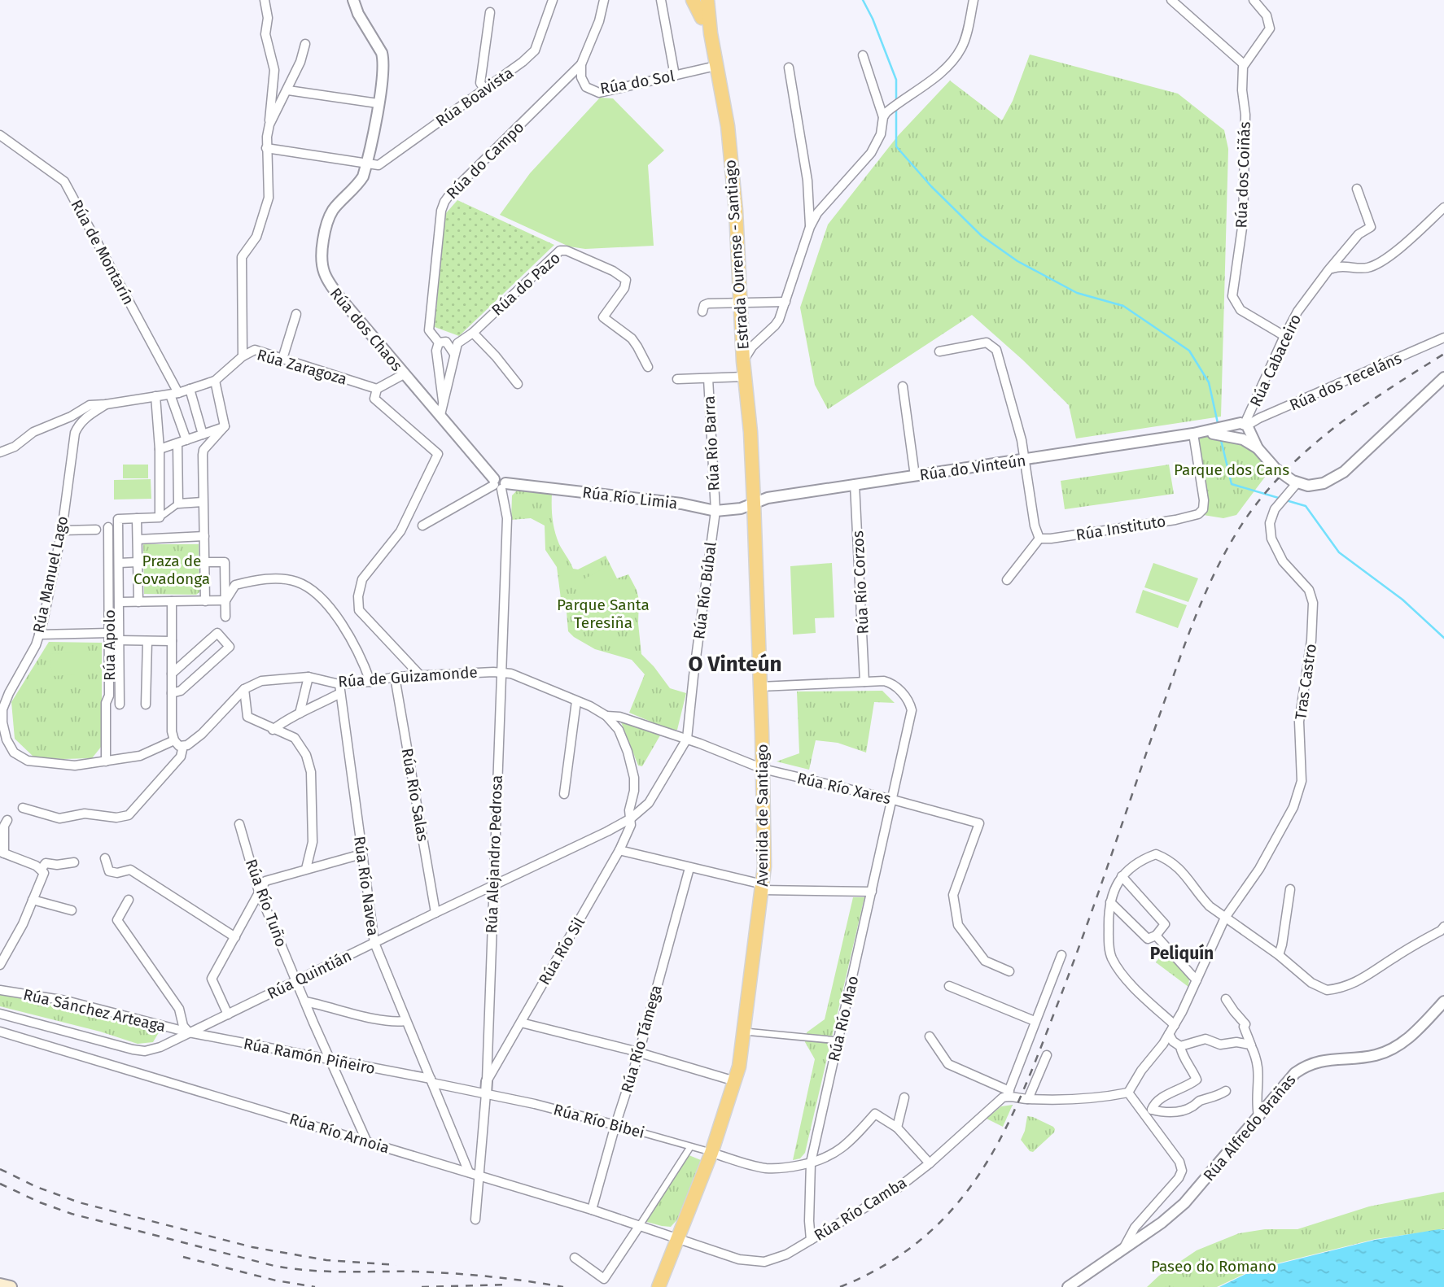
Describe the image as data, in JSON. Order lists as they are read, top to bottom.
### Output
{
  "streets": {
    "highway": ["Estrada Ourense - Santiago", "Avenida de Santiago"],
    "street": [
      "Rúa do Sol",
      "Rúa Boavista",
      "Rúa do Campo",
      "Rúa dos Coiñás",
      "Rúa de Montarín",
      "Rúa do Pazo",
      "Rúa dos Chaos",
      "Rúa Cabaceiro",
      "Rúa Zaragoza",
      "Rúa dos Teceláns",
      "Rúa Río Barra",
      "Rúa do Vinteún",
      "Rúa Río Limia",
      "Rúa Instituto",
      "Rúa Manuel Lago",
      "Rúa Río Corzos",
      "Rúa Río Búbal",
      "Rúa Apolo",
      "Rúa de Guizamonde",
      "Tras Castro",
      "Rúa Río Xares",
      "Rúa Río Salas",
      "Rúa Alejandro Pedrosa",
      "Rúa Río Navea",
      "Rúa Río Tuño",
      "Rúa Río Sil",
      "Rúa Quintián",
      "Rúa Sánchez Arteaga",
      "Rúa Río Mao",
      "Rúa Río Támega",
      "Rúa Ramón Piñeiro",
      "Rúa Río Bibei",
      "Rúa Alfredo Brañas",
      "Rúa Río Arnoia",
      "Rúa Río Camba"
    ]
  },
  "crossings": [
    ["Rúa do Sol", "Rúa do Campo"],
    ["Rúa do Sol", "Estrada Ourense - Santiago"],
    ["Rúa Boavista", "Rúa dos Chaos"],
    ["Rúa do Campo", "Rúa do Pazo"],
    ["Rúa dos Coiñás", "Rúa Cabaceiro"],
    ["Rúa de Montarín", "Rúa Zaragoza"],
    ["Estrada Ourense - Santiago", "Avenida de Santiago"],
    ["Rúa dos Chaos", "Rúa Río Limia"],
    ["Rúa dos Chaos", "Rúa Alejandro Pedrosa"],
    ["Rúa Cabaceiro", "Rúa dos Teceláns"],
    ["Rúa Cabaceiro", "Rúa do Vinteún"],
    ["Rúa Zaragoza", "Rúa Manuel Lago"],
    ["Rúa dos Teceláns", "Rúa do Vinteún"],
    ["Rúa Río Barra", "Rúa Río Limia"],
    ["Rúa Río Barra", "Rúa Río Búbal"],
    ["Rúa Río Barra", "Avenida de Santiago"],
    ["Rúa do Vinteún", "Rúa Río Limia"],
    ["Rúa do Vinteún", "Rúa Instituto"],
    ["Rúa do Vinteún", "Rúa Río Corzos"],
    ["Rúa do Vinteún", "Avenida de Santiago"],
    ["Rúa Río Limia", "Rúa Río Búbal"],
    ["Rúa Río Limia", "Avenida de Santiago"],
    ["Rúa Río Limia", "Rúa Alejandro Pedrosa"],
    ["Rúa Manuel Lago", "Rúa Apolo"],
    ["Rúa Río Corzos", "Rúa Río Mao"],
    ["Rúa Río Búbal", "Rúa Río Xares"],
    ["Rúa Río Búbal", "Rúa Río Sil"],
    ["Rúa de Guizamonde", "Rúa Río Xares"],
    ["Rúa de Guizamonde", "Rúa Río Salas"],
    ["Rúa de Guizamonde", "Rúa Alejandro Pedrosa"],
    ["Rúa de Guizamonde", "Rúa Río Navea"],
    ["Rúa Río Xares", "Avenida de Santiago"],
    ["Rúa Río Xares", "Rúa Río Sil"],
    ["Rúa Río Xares", "Rúa Río Mao"],
    ["Rúa Río Salas", "Rúa Quintián"],
    ["Avenida de Santiago", "Rúa Río Bibei"],
    ["Avenida de Santiago", "Rúa Río Arnoia"],
    ["Avenida de Santiago", "Rúa Río Camba"],
    ["Rúa Alejandro Pedrosa", "Rúa Río Sil"],
    ["Rúa Alejandro Pedrosa", "Rúa Quintián"],
    ["Rúa Alejandro Pedrosa", "Rúa Ramón Piñeiro"],
    ["Rúa Alejandro Pedrosa", "Rúa Río Bibei"],
    ["Rúa Alejandro Pedrosa", "Rúa Río Arnoia"],
    ["Rúa Río Navea", "Rúa Quintián"],
    ["Rúa Río Navea", "Rúa Ramón Piñeiro"],
    ["Rúa Río Navea", "Rúa Río Arnoia"],
    ["Rúa Río Tuño", "Rúa Quintián"],
    ["Rúa Río Tuño", "Rúa Ramón Piñeiro"],
    ["Rúa Río Tuño", "Rúa Río Arnoia"],
    ["Rúa Río Sil", "Rúa Quintián"],
    ["Rúa Quintián", "Rúa Sánchez Arteaga"],
    ["Rúa Quintián", "Rúa Ramón Piñeiro"],
    ["Rúa Sánchez Arteaga", "Rúa Ramón Piñeiro"],
    ["Rúa Río Mao", "Rúa Río Camba"],
    ["Rúa Río Támega", "Rúa Río Bibei"],
    ["Rúa Río Támega", "Rúa Río Arnoia"],
    ["Rúa Ramón Piñeiro", "Rúa Río Bibei"],
    ["Rúa Río Arnoia", "Rúa Río Camba"]
  ],
  "districts": ["O Vinteún", "Peliquín"],
  "parks": [
    "Parque dos Cans",
    "Praza de Covadonga",
    "Parque Santa Teresiña",
    "Paseo do Romano"
  ]
}
